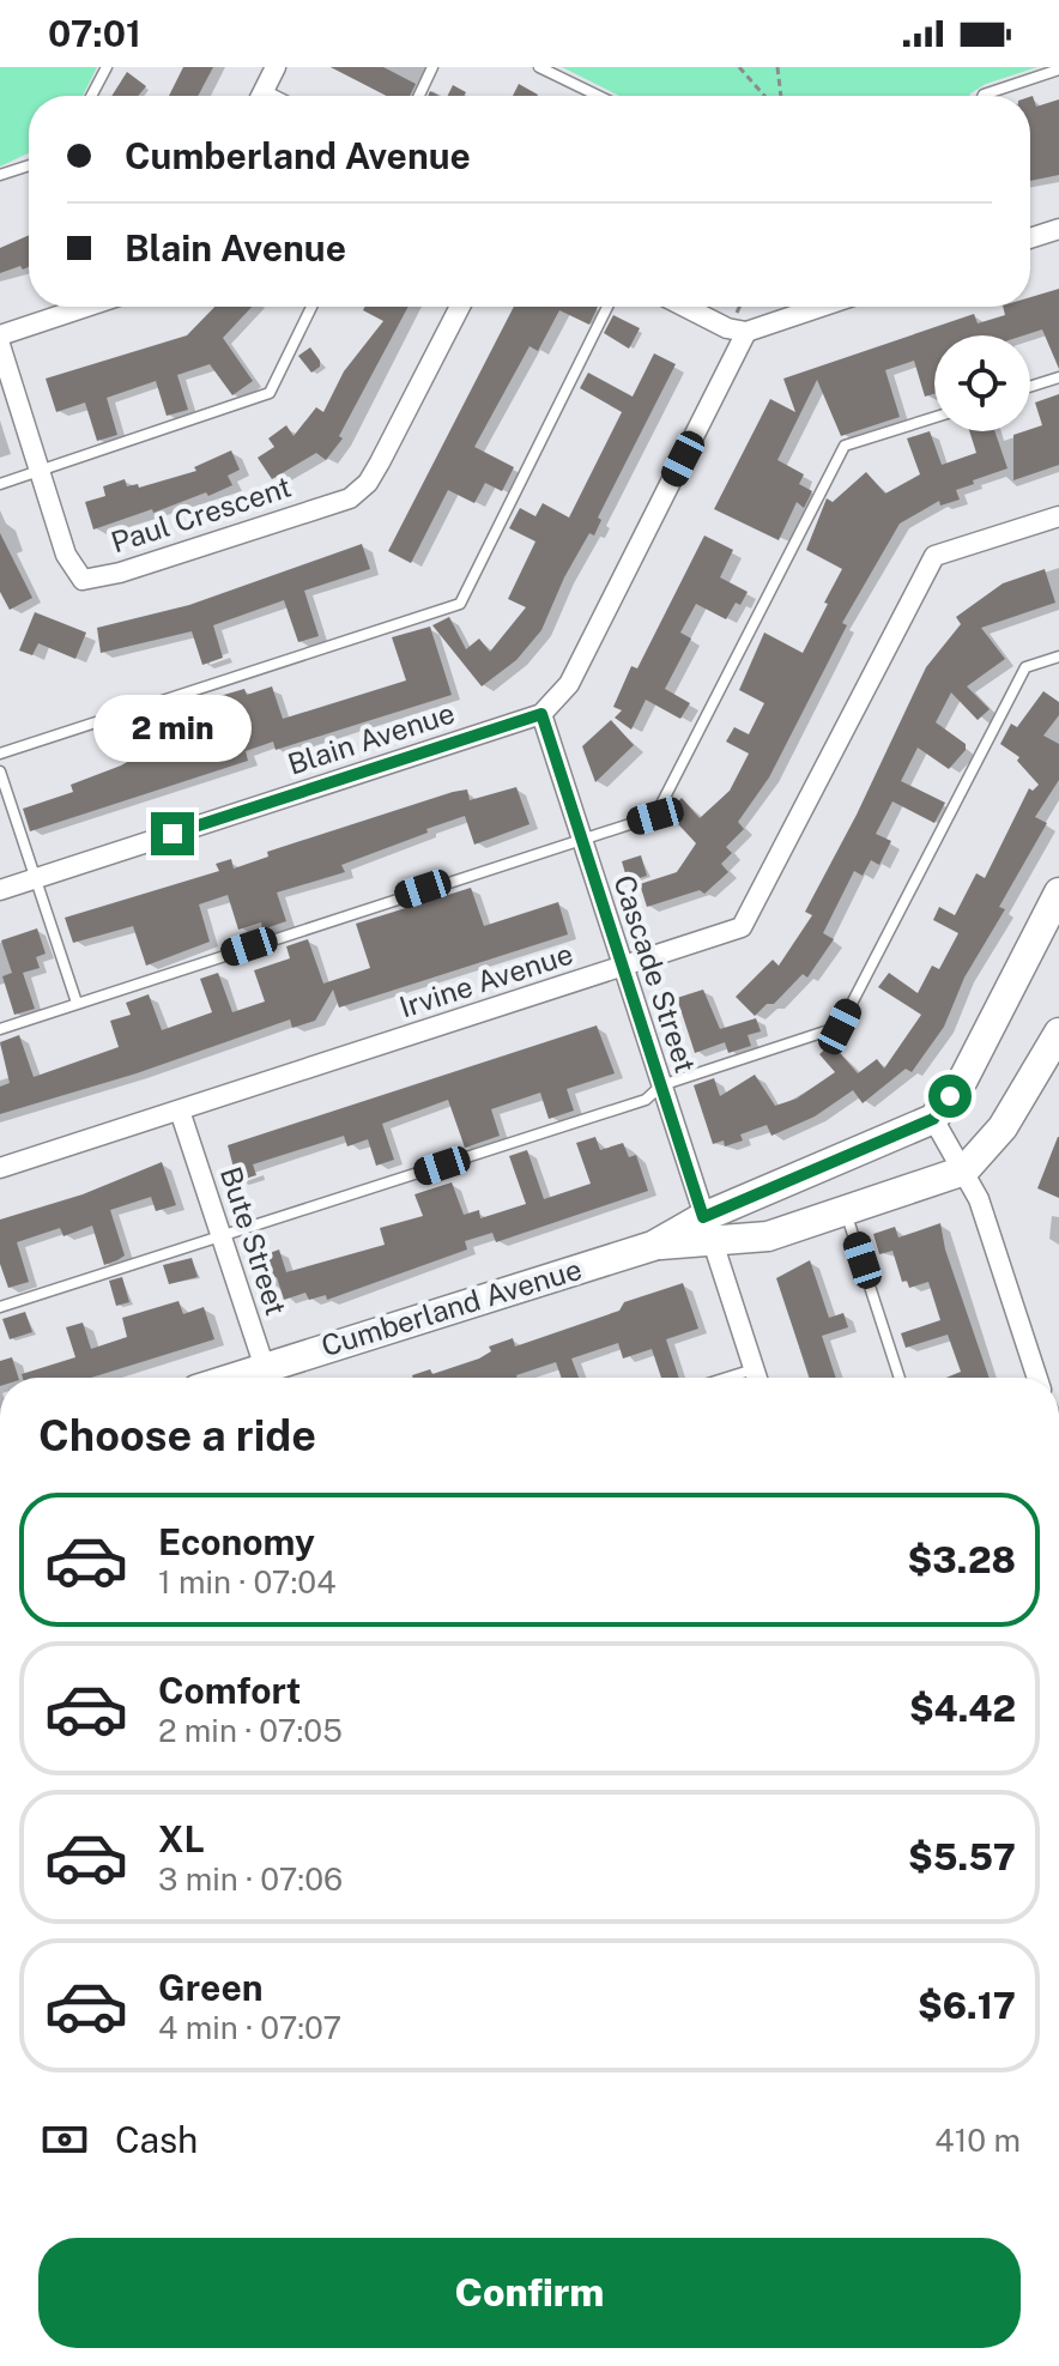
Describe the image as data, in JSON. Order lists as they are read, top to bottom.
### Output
{
  "streets": {
    "street": [
      "Paul Crescent",
      "Blain Avenue",
      "Cascade Street",
      "Irvine Avenue",
      "Bute Street",
      "Cumberland Avenue"
    ]
  },
  "crossings": [
    ["Blain Avenue", "Cascade Street"],
    ["Cascade Street", "Irvine Avenue"],
    ["Cascade Street", "Cumberland Avenue"],
    ["Irvine Avenue", "Bute Street"]
  ],
  "page": {
    "status": "07:01",
    "banner": ["Cumberland Avenue", "Blain Avenue"],
    "bubble": "2 min",
    "heading": "Choose a ride",
    "list": [
      {
        "name": "Economy",
        "note": "1 min · 07:04",
        "value": "$3.28"
      },
      {
        "name": "Comfort",
        "note": "2 min · 07:05",
        "value": "$4.42"
      },
      {
        "name": "XL",
        "note": "3 min · 07:06",
        "value": "$5.57"
      },
      {
        "name": "Green",
        "note": "4 min · 07:07",
        "value": "$6.17"
      }
    ],
    "pay": ["Cash", "410 m"],
    "buttons": "Confirm"
  }
}
